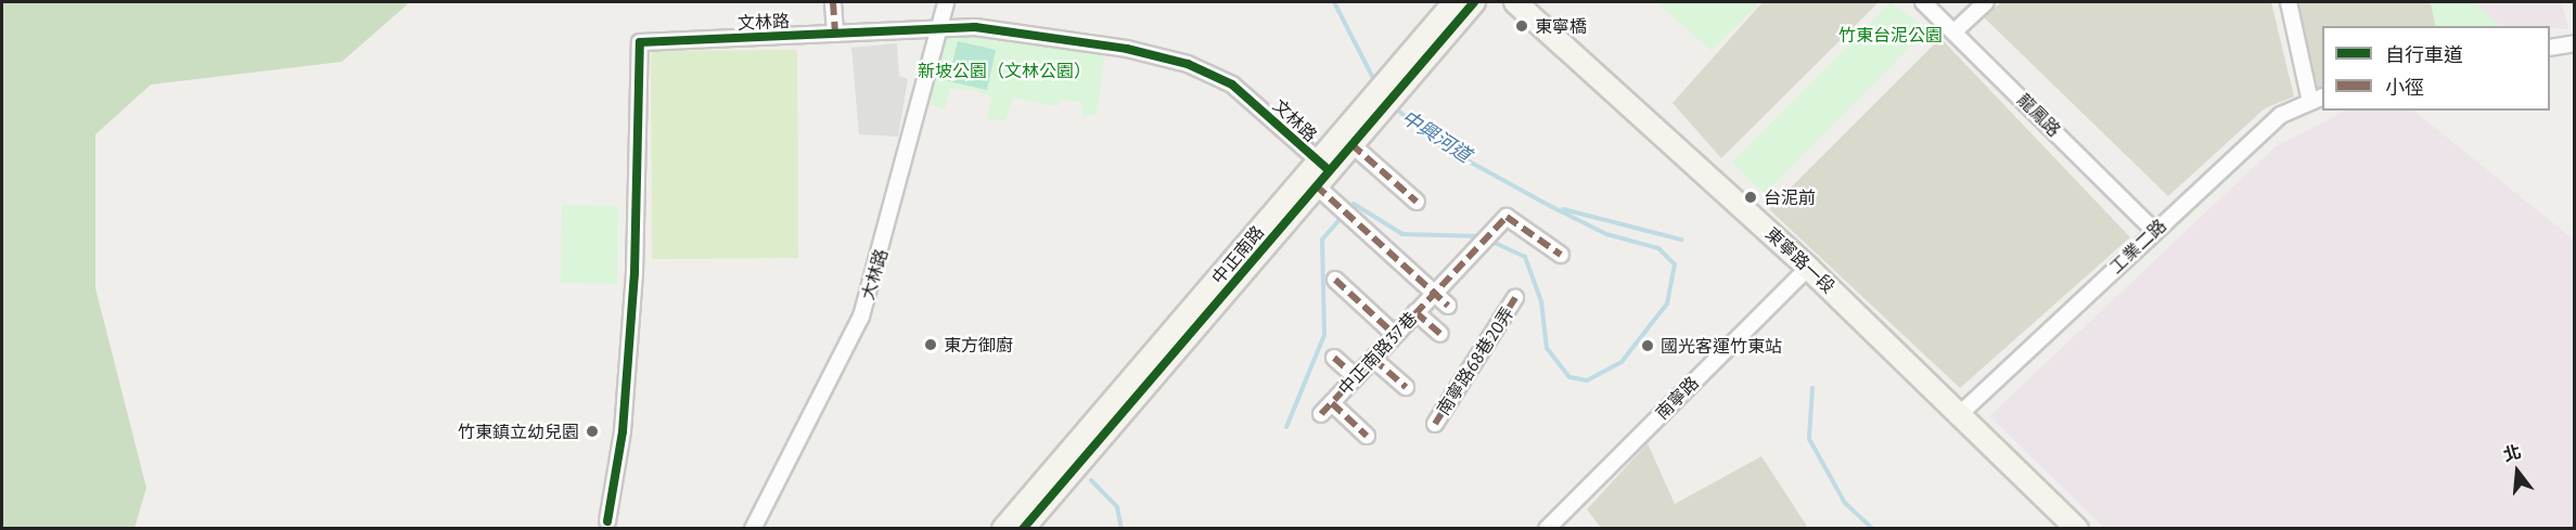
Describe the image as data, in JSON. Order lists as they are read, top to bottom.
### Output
{
  "streets": {
    "street": [
      "文林路",
      "龍鳳路",
      "工業二路",
      "中正南路",
      "東寧路一段",
      "大林路",
      "中正南路37巷",
      "南寧路68巷20弄",
      "南寧路"
    ]
  },
  "crossings": [
    ["文林路", "中正南路"],
    ["文林路", "大林路"],
    ["龍鳳路", "工業二路"],
    ["工業二路", "東寧路一段"],
    ["東寧路一段", "南寧路"]
  ],
  "water": ["中興河道"],
  "parks": ["竹東台泥公園", "新坡公園（文林公園）"],
  "places": [
    "東寧橋",
    "台泥前",
    "東方御廚",
    "國光客運竹東站",
    "竹東鎮立幼兒園"
  ],
  "legend": ["自行車道", "小徑"],
  "north": "top"
}
